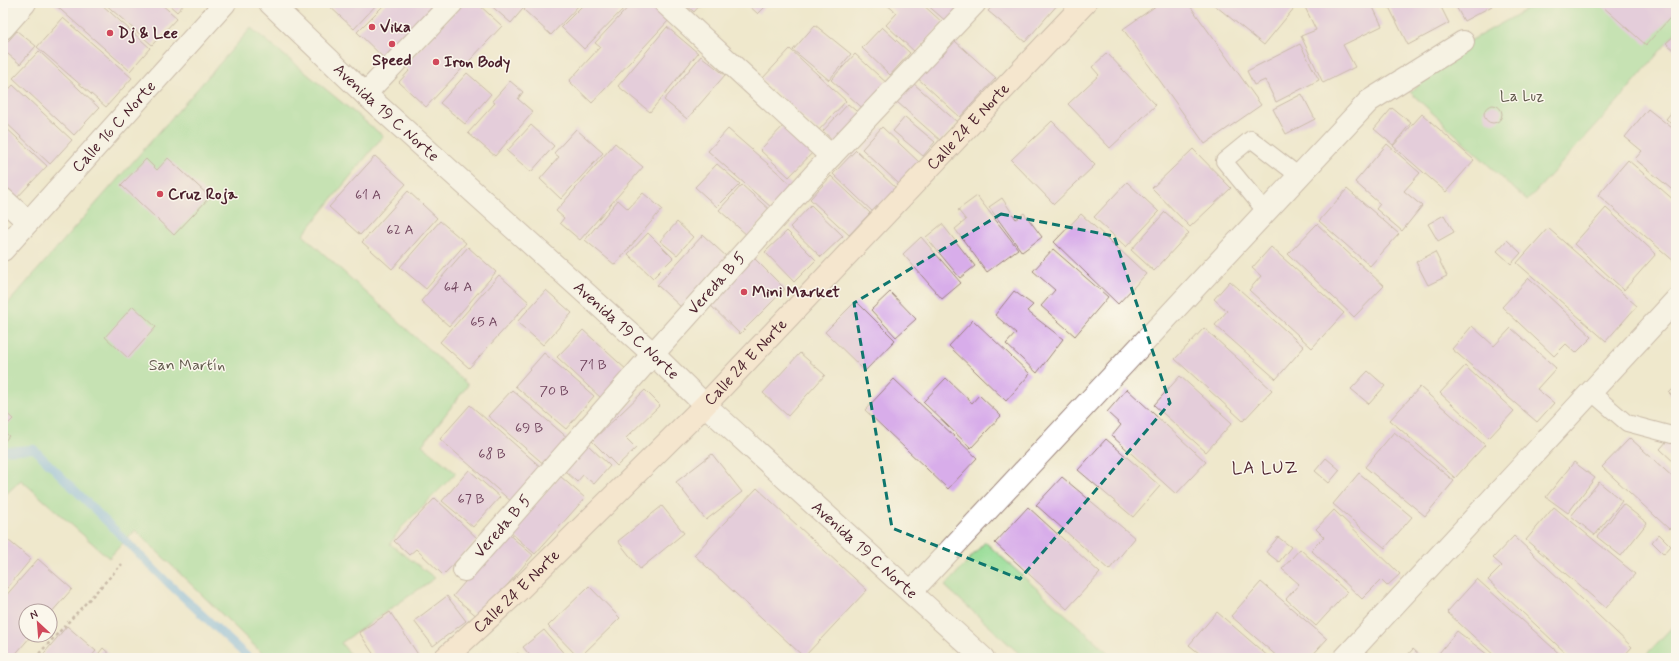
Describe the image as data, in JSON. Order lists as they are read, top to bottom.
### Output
{
  "streets": {
    "main road": ["Calle 24 E Norte"],
    "street": ["Avenida 19 C Norte", "Calle 16 C Norte", "Vereda B 5"]
  },
  "crossings": [
    ["Avenida 19 C Norte", "Calle 24 E Norte"],
    ["Avenida 19 C Norte", "Vereda B 5"]
  ],
  "districts": ["LA LUZ"],
  "parks": ["La Luz", "San Martín"],
  "places": [
    "Vika",
    "Dj & Lee",
    "Speed",
    "Iron Body",
    "Cruz Roja",
    "Mini Market"
  ],
  "house_numbers": [
    "61 A",
    "62 A",
    "64 A",
    "65 A",
    "71 B",
    "70 B",
    "69 B",
    "68 B",
    "67 B"
  ],
  "north": "top left"
}
